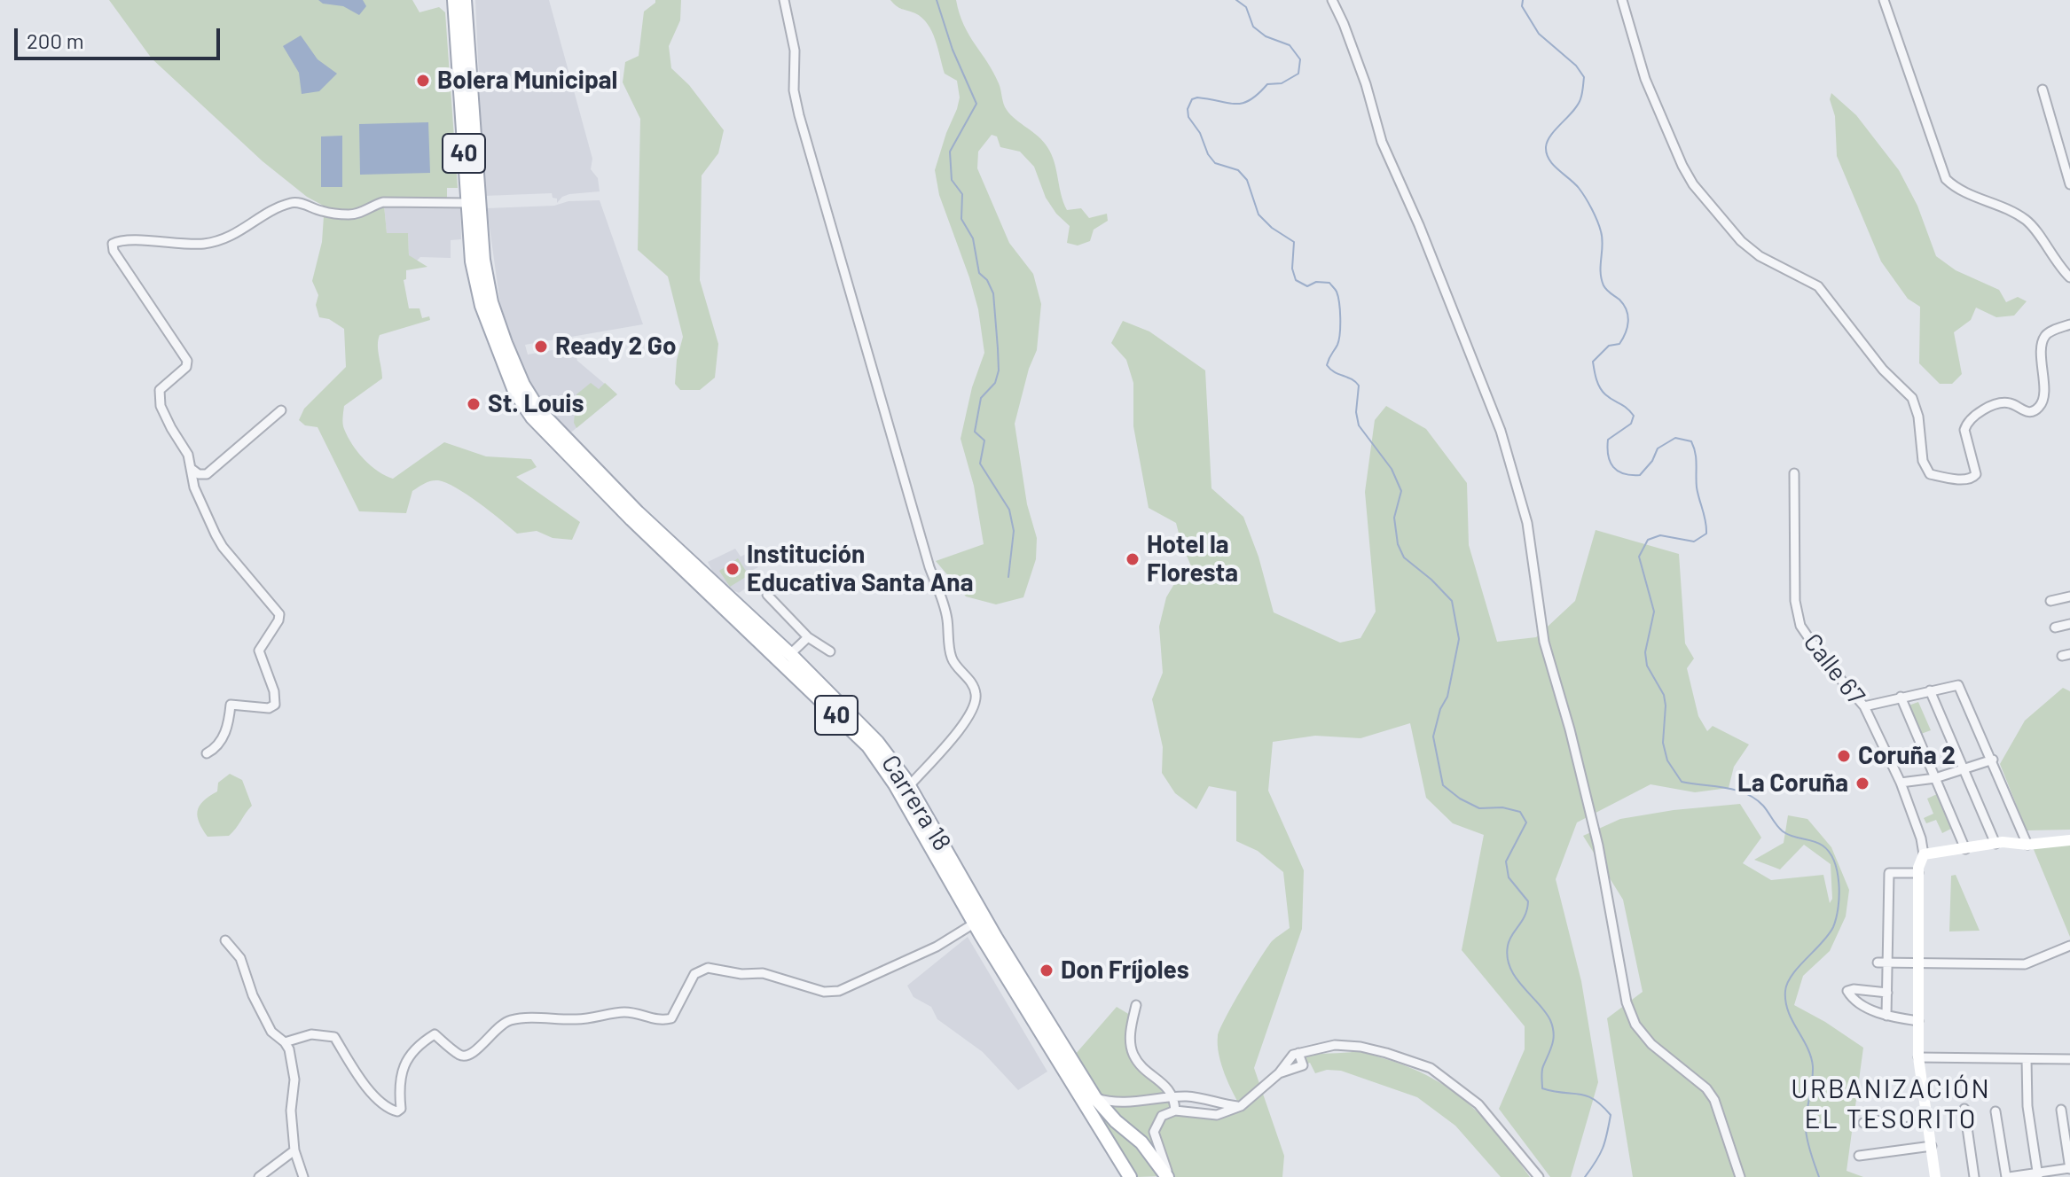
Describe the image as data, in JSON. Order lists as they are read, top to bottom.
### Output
{
  "streets": {
    "main road": ["40", "Carrera 18"],
    "street": ["Calle 67"]
  },
  "crossings": [
    ["40", "Carrera 18"]
  ],
  "districts": ["URBANIZACIÓN EL TESORITO"],
  "places": [
    "Bolera Municipal",
    "Ready 2 Go",
    "St. Louis",
    "Hotel la Floresta",
    "Institución Educativa Santa Ana",
    "Coruña 2",
    "La Coruña",
    "Don Fríjoles"
  ],
  "scale_bar": "200 m"
}
